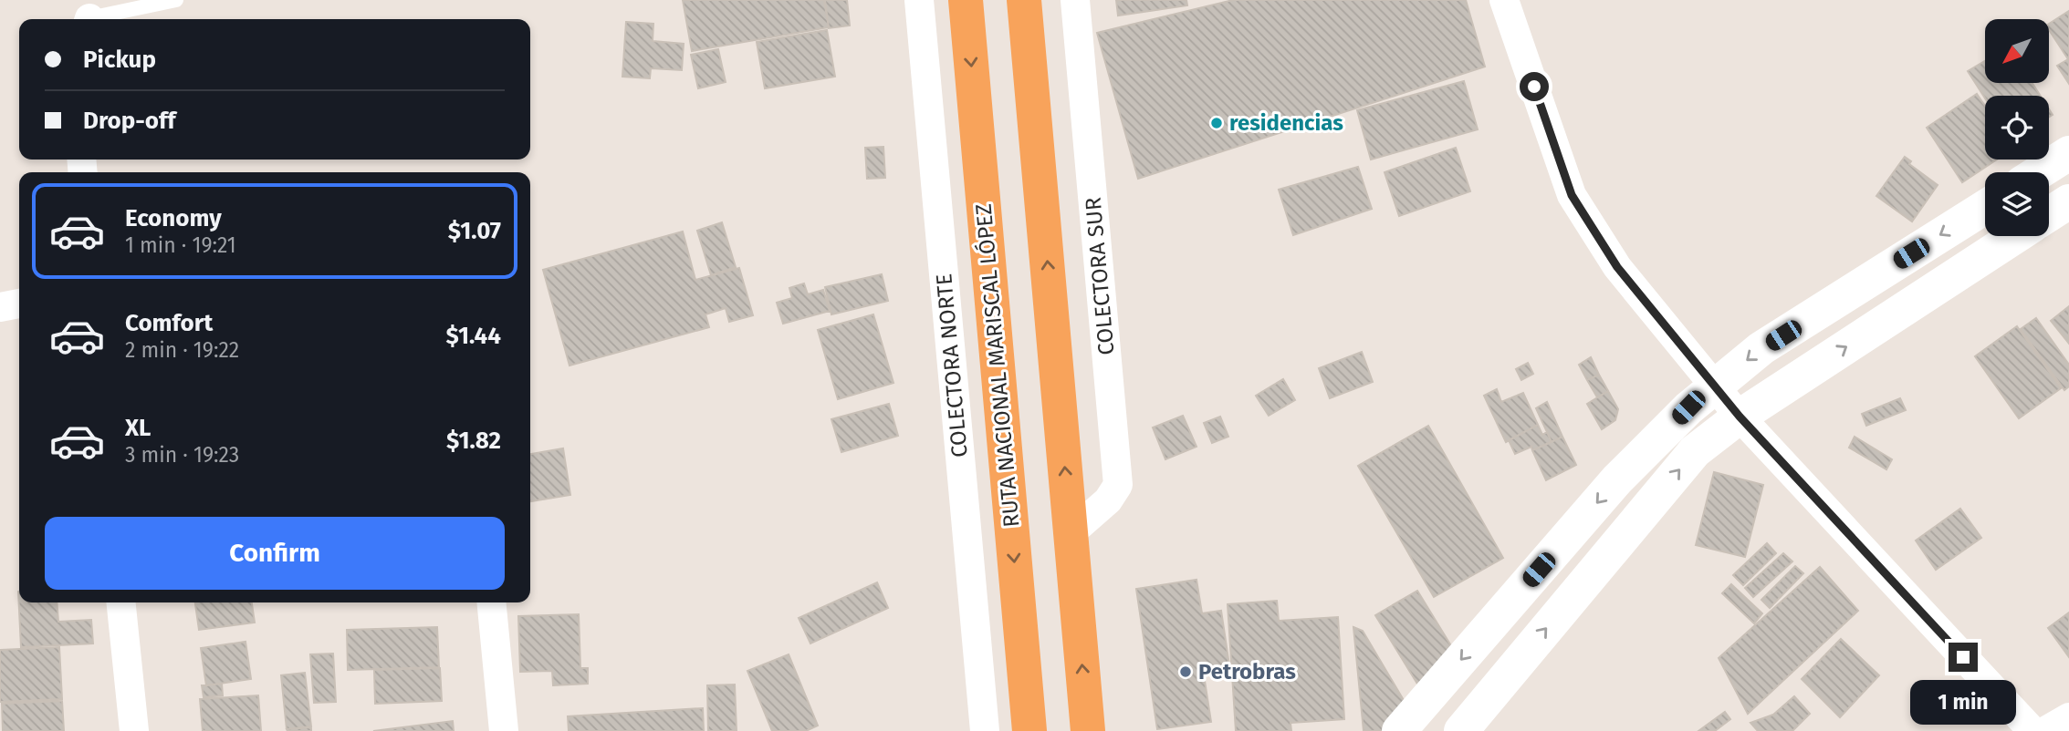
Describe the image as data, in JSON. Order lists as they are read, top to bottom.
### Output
{
  "streets": {
    "highway": ["RUTA NACIONAL MARISCAL LÓPEZ"],
    "street": ["COLECTORA SUR", "COLECTORA NORTE"]
  },
  "places": ["residencias", "Petrobras"],
  "north": "bottom left",
  "page": {
    "banner": ["Pickup", "Drop-off"],
    "list": [
      {
        "name": "Economy",
        "note": "1 min · 19:21",
        "value": "$1.07"
      },
      {
        "name": "Comfort",
        "note": "2 min · 19:22",
        "value": "$1.44"
      },
      {
        "name": "XL",
        "note": "3 min · 19:23",
        "value": "$1.82"
      }
    ],
    "buttons": "Confirm",
    "bubble": "1 min"
  }
}
